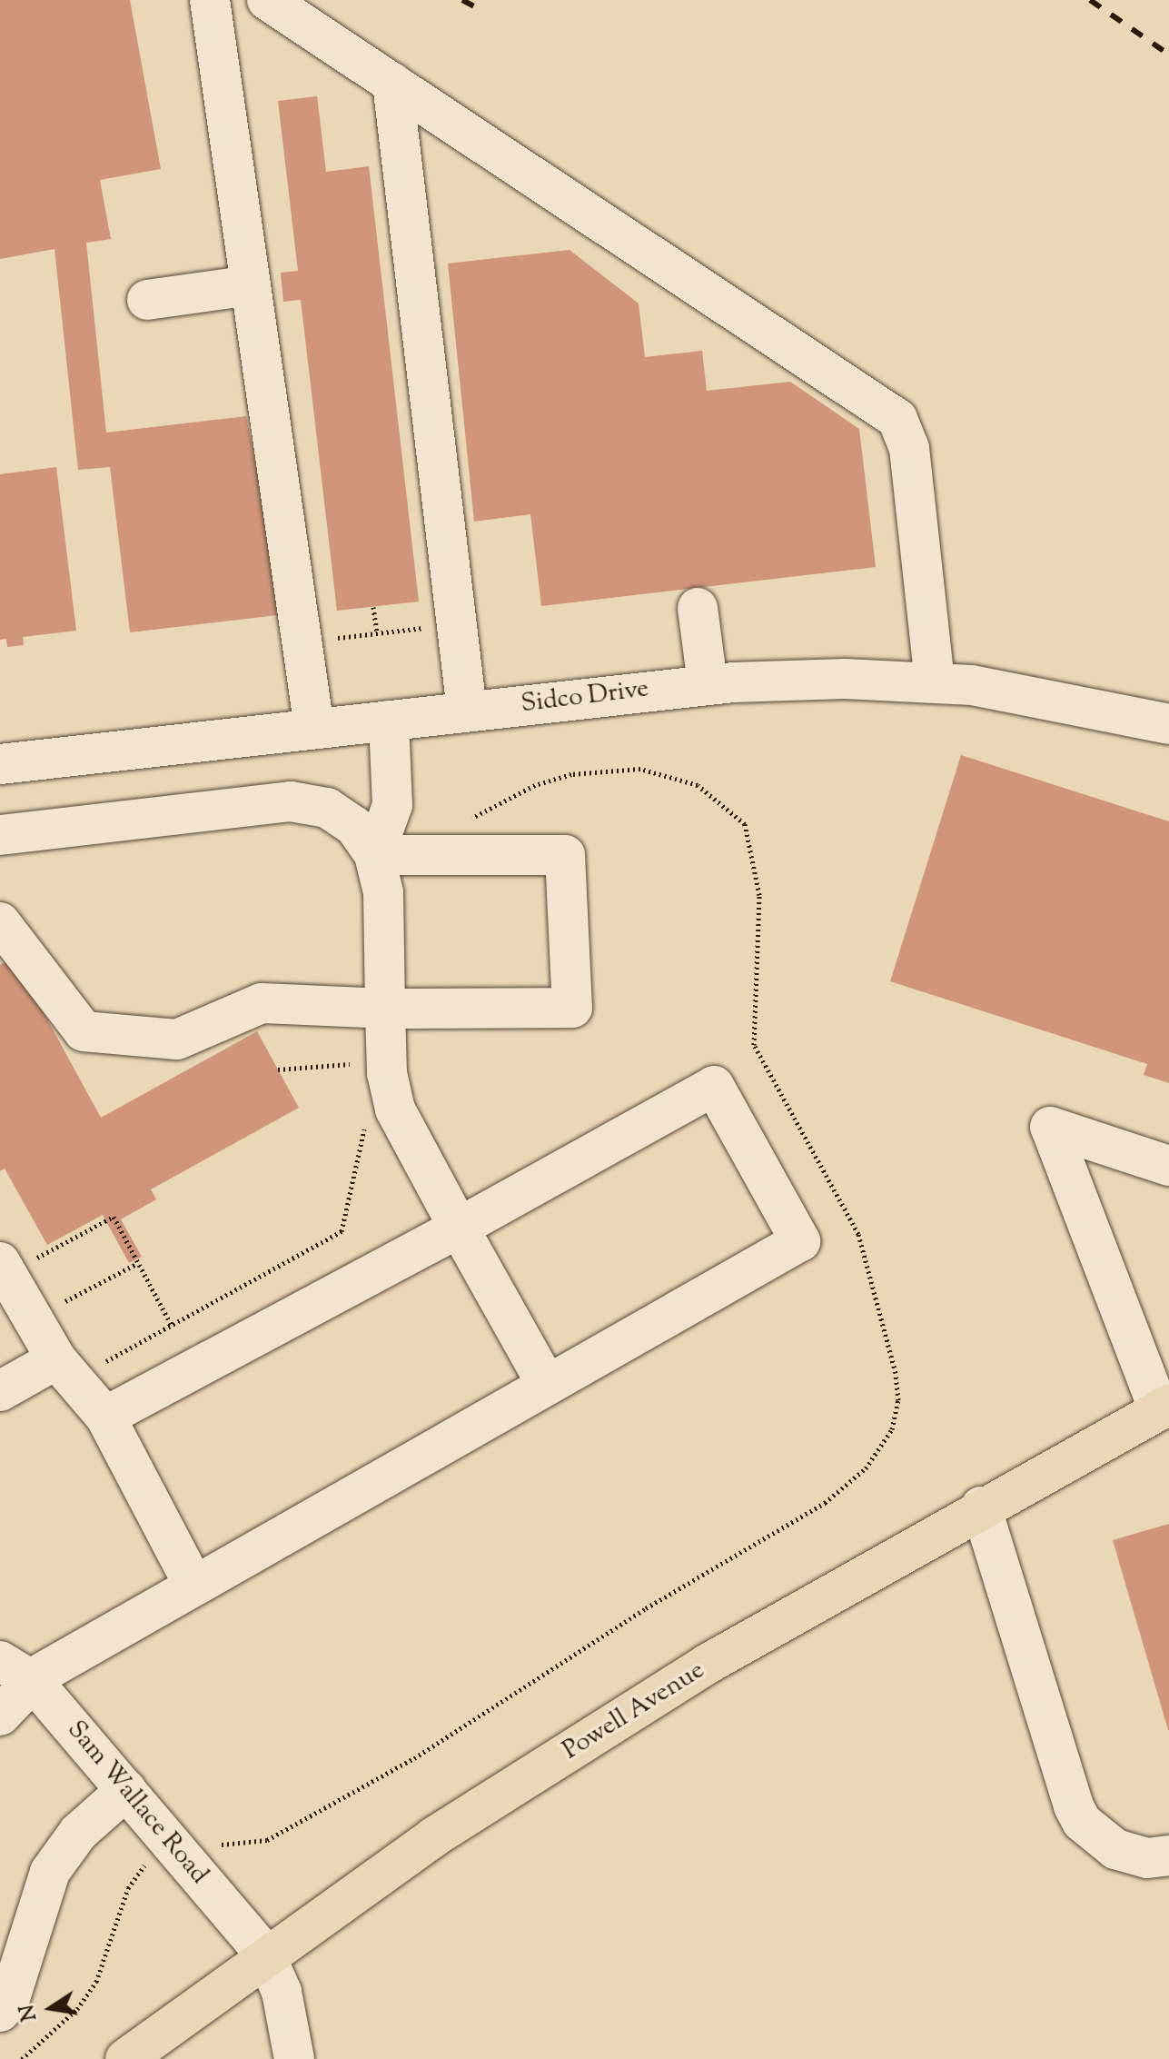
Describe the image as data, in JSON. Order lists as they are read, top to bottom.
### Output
{
  "streets": {
    "main road": ["Powell Avenue"],
    "street": ["Sidco Drive", "Sam Wallace Road"]
  },
  "crossings": [
    ["Powell Avenue", "Sam Wallace Road"]
  ],
  "north": "left"
}
